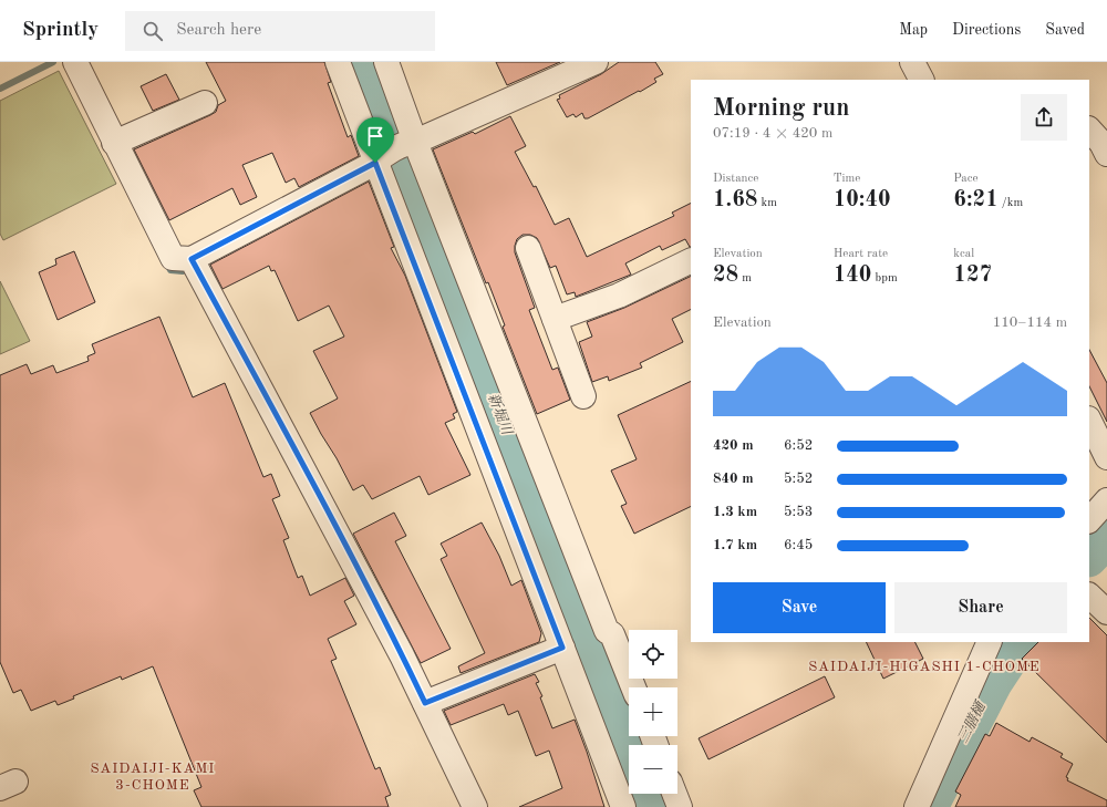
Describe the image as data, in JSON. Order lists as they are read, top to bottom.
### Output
{
  "districts": ["SAIDAIJI-HIGASHI 1-CHOME", "SAIDAIJI-KAMI 3-CHOME"],
  "water": ["新堀川", "三膳樋"],
  "page": {
    "header": "Sprintly",
    "search": "Search here",
    "nav": ["Map", "Directions", "Saved"],
    "heading": ["Morning run", "07:19 · 4 × 420 m"],
    "stats": [
      ["Distance", "1.68 km"],
      ["Time", "10:40"],
      ["Pace", "6:21 /km"],
      ["Elevation", "28 m"],
      ["Heart rate", "140 bpm"],
      ["kcal", "127"]
    ],
    "chart": ["Elevation", "110–114 m"],
    "list": [
      {
        "name": "420 m",
        "note": "6:52"
      },
      {
        "name": "840 m",
        "note": "5:52"
      },
      {
        "name": "1.3 km",
        "note": "5:53"
      },
      {
        "name": "1.7 km",
        "note": "6:45"
      }
    ],
    "buttons": ["Save", "Share"],
    "map_buttons": ["+", "−"]
  }
}
